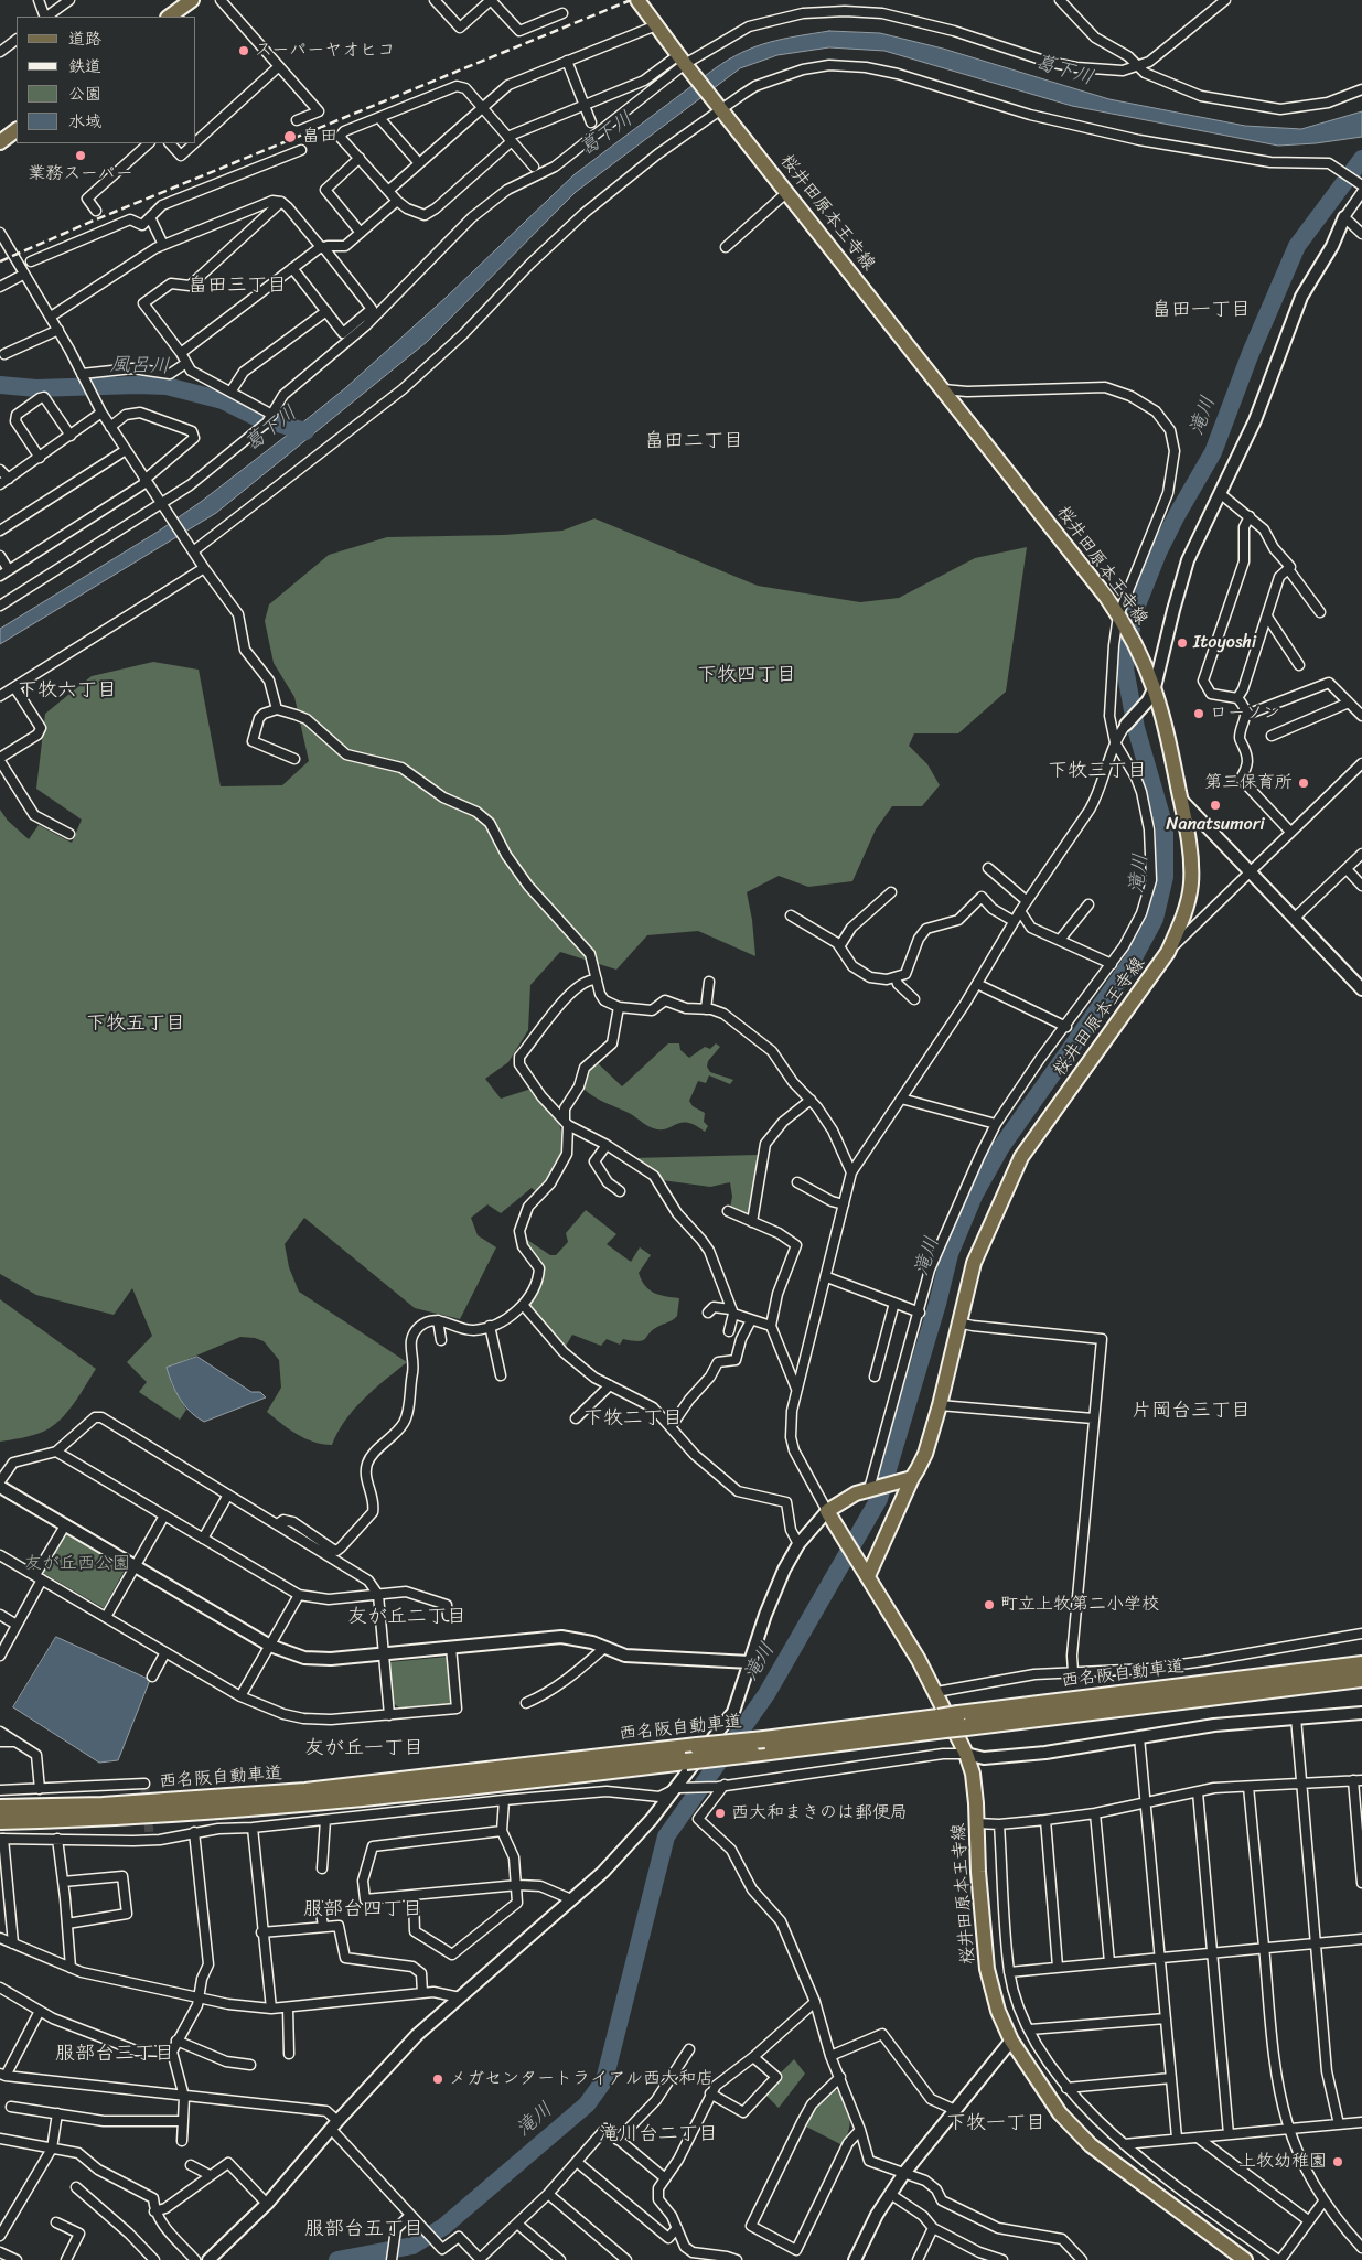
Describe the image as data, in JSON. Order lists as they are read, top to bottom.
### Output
{
  "streets": {
    "highway": ["西名阪自動車道"],
    "main road": ["桜井田原本王寺線"]
  },
  "districts": [
    "畠田三丁目",
    "畠田一丁目",
    "畠田二丁目",
    "下牧四丁目",
    "下牧六丁目",
    "下牧三丁目",
    "下牧五丁目",
    "片岡台三丁目",
    "下牧二丁目",
    "友が丘二丁目",
    "友が丘一丁目",
    "服部台四丁目",
    "服部台三丁目",
    "下牧一丁目",
    "滝川台二丁目",
    "服部台五丁目"
  ],
  "water": ["葛下川", "風呂川", "滝川"],
  "parks": ["友が丘西公園"],
  "places": [
    "スーパーヤオヒコ",
    "畠田",
    "業務スーパー",
    "Itoyoshi",
    "ローソン",
    "第三保育所",
    "Nanatsumori",
    "町立上牧第二小学校",
    "西大和まきのは郵便局",
    "メガセンタートライアル西大和店",
    "上牧幼稚園"
  ],
  "legend": [
    "道路",
    "鉄道",
    "公園",
    "水域"
  ]
}
